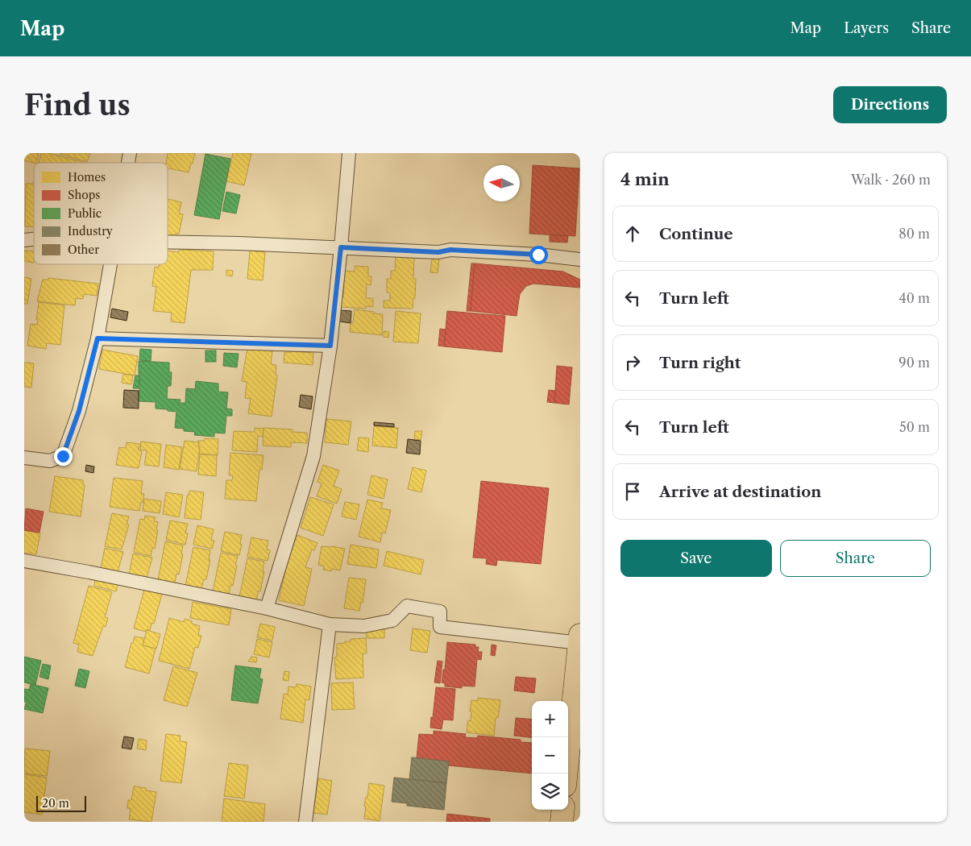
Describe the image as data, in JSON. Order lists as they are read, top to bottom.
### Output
{
  "legend": [
    "Homes",
    "Shops",
    "Public",
    "Industry",
    "Other"
  ],
  "scale_bar": "20 m",
  "north": "left",
  "page": {
    "header": "Map",
    "nav": ["Map", "Layers", "Share"],
    "buttons": [
      "Directions",
      ["Save", "Share"]
    ],
    "title": "Find us",
    "heading": ["4 min", "Walk · 260 m"],
    "list": [
      ["Continue", "80 m"],
      ["Turn left", "40 m"],
      ["Turn right", "90 m"],
      ["Turn left", "50 m"],
      "Arrive at destination"
    ],
    "map_buttons": ["+", "−"],
    "scale": "20 m"
  }
}
